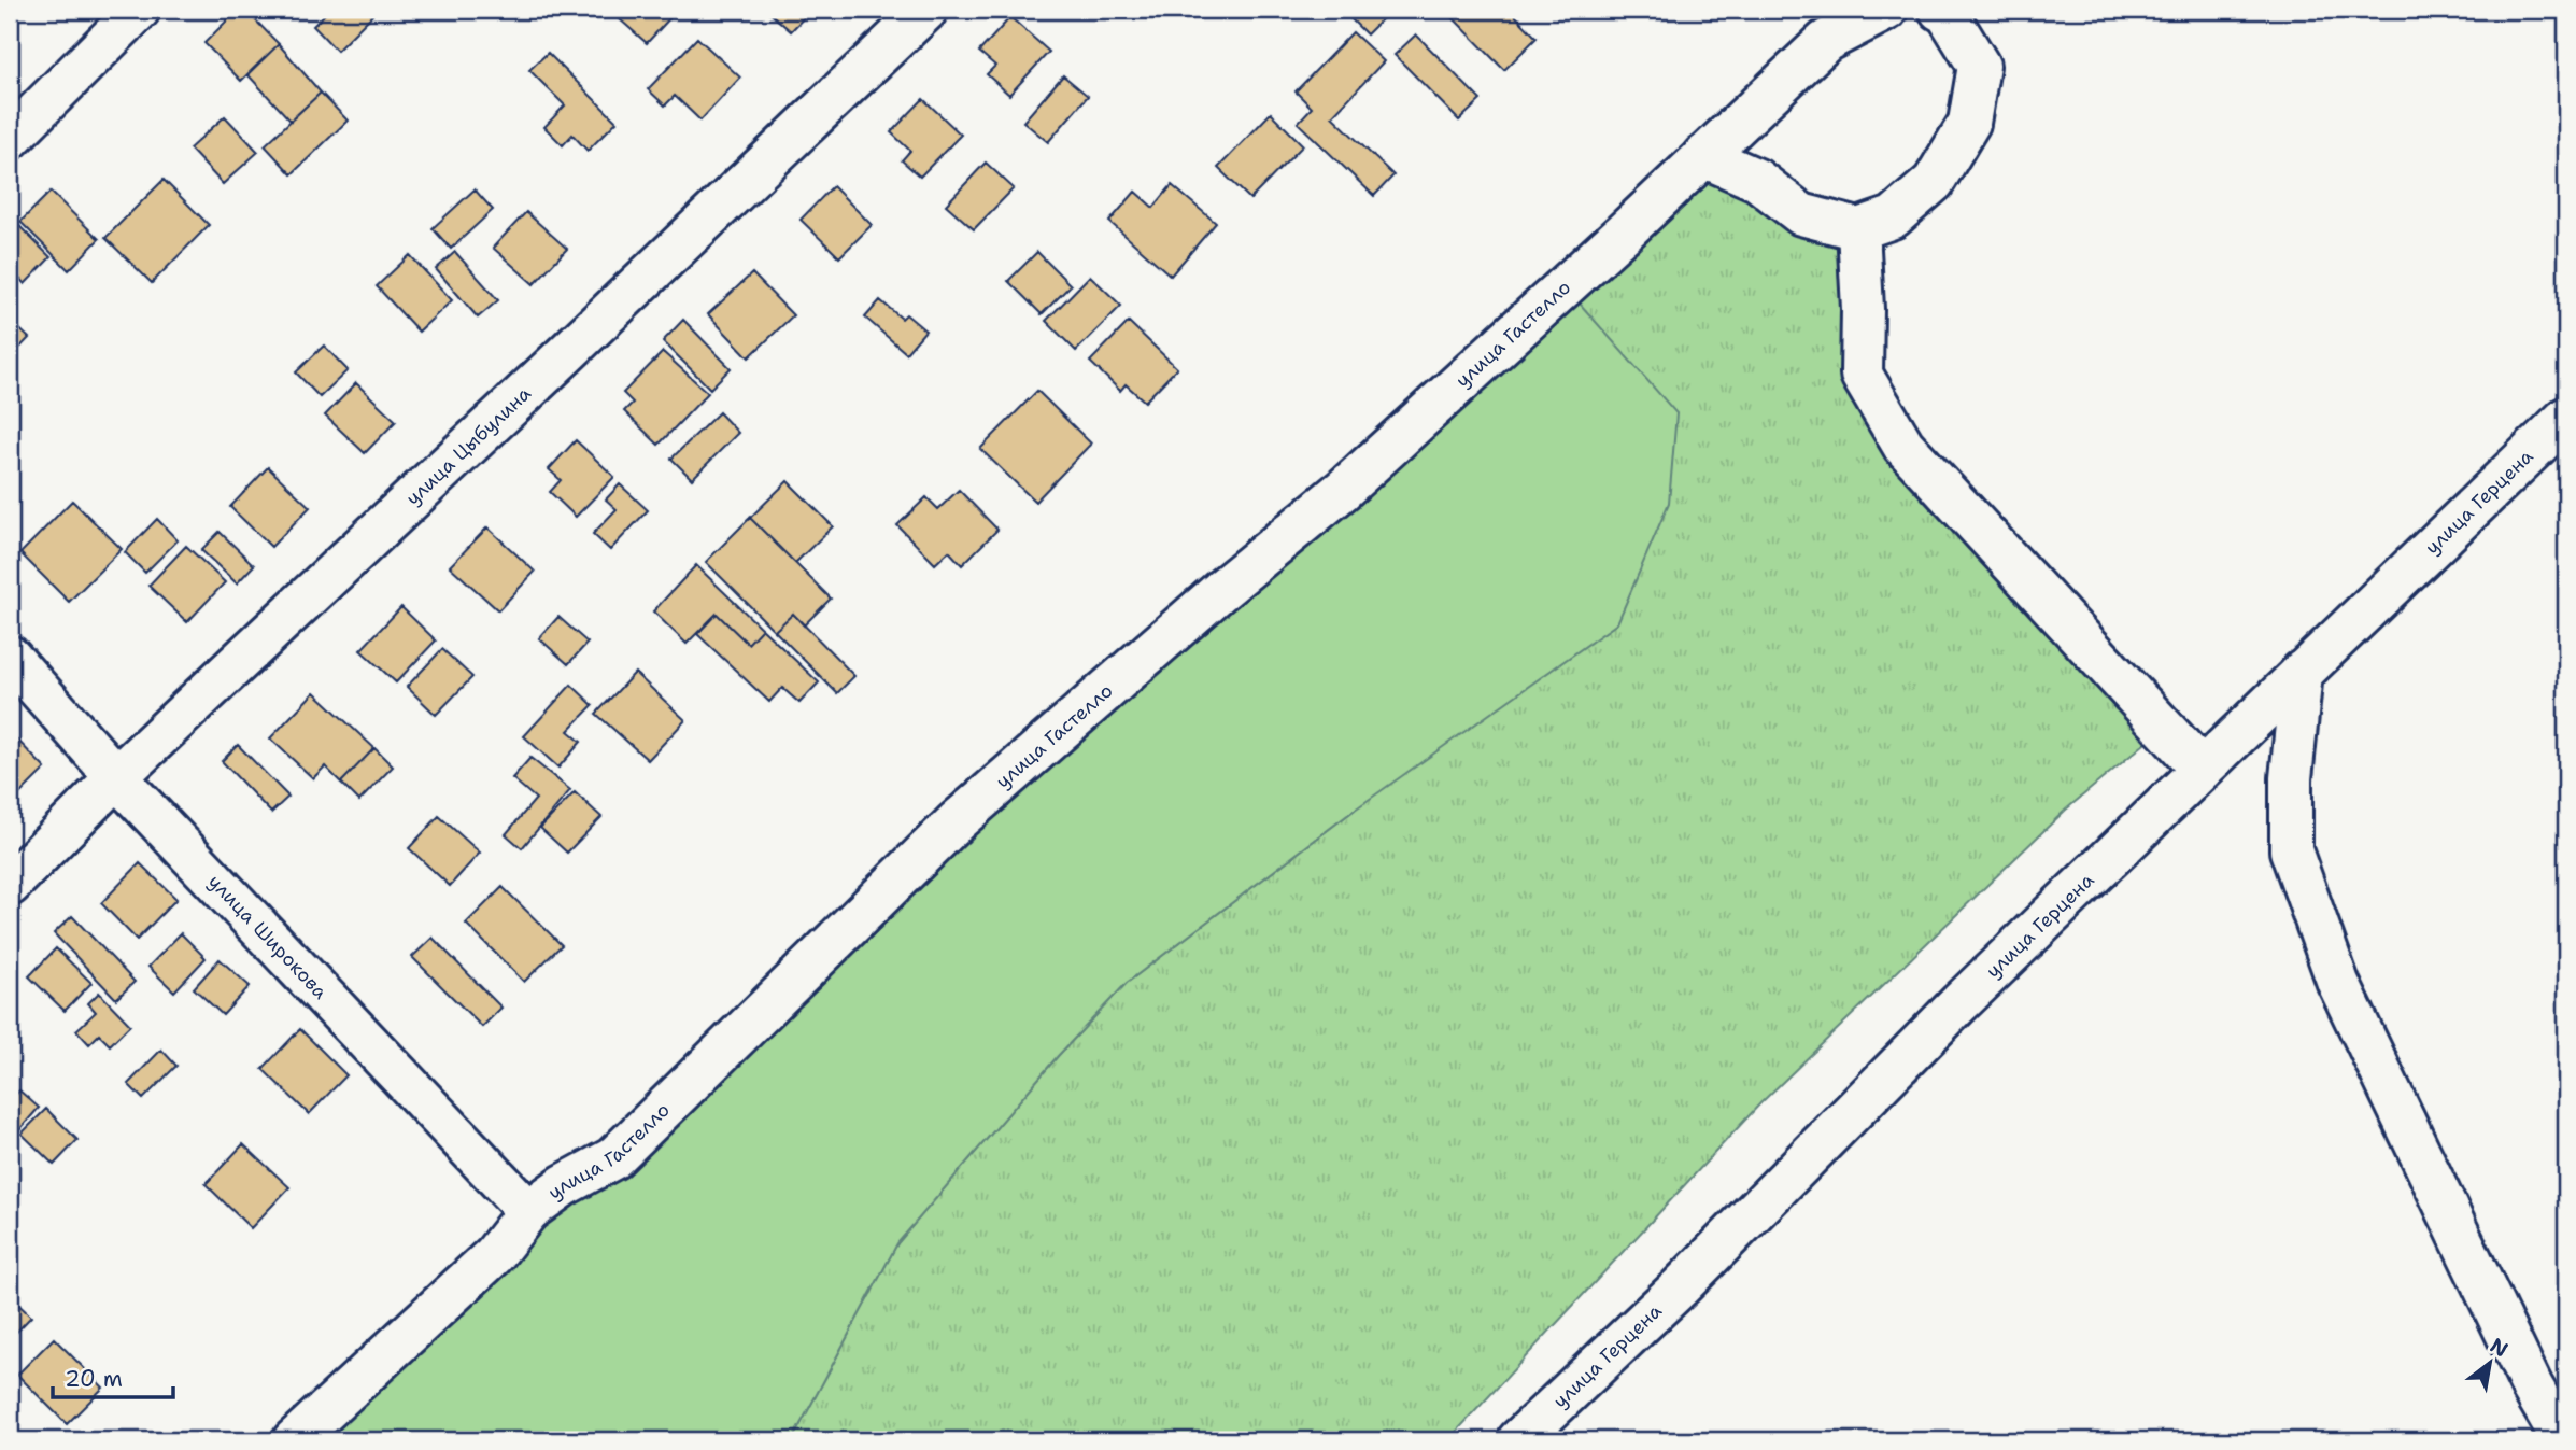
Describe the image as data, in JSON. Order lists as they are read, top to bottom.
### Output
{
  "streets": {
    "street": [
      "улица Гастелло",
      "улица Цыбулина",
      "улица Герцена",
      "улица Широкова"
    ]
  },
  "crossings": [
    ["улица Гастелло", "улица Широкова"],
    ["улица Цыбулина", "улица Широкова"]
  ],
  "scale_bar": "20 m",
  "north": "top right"
}
